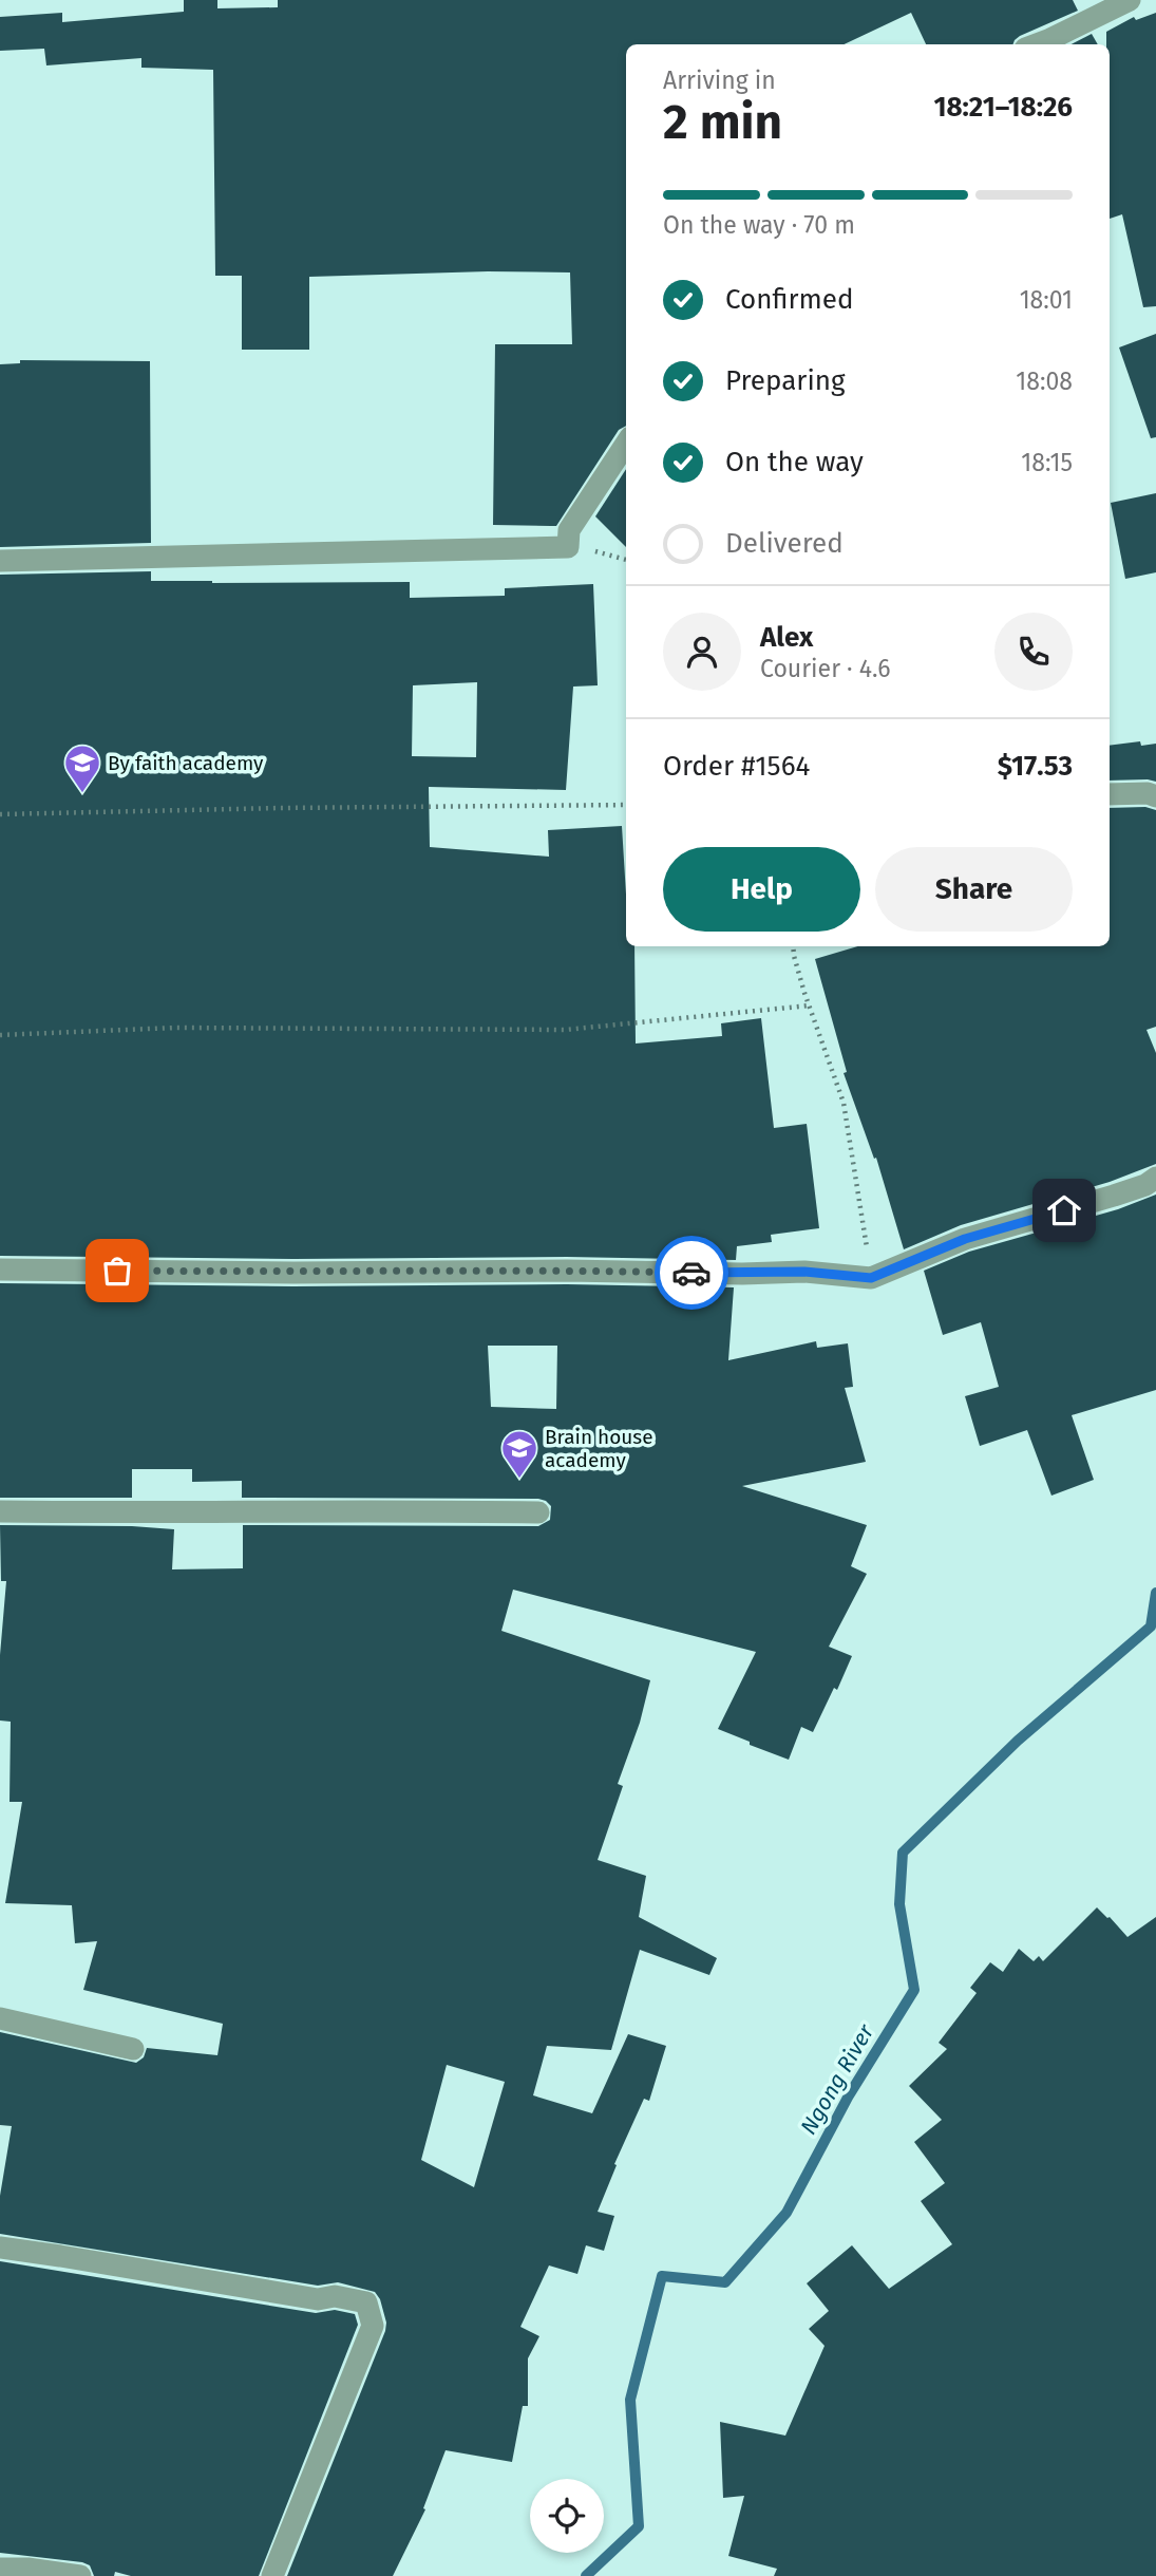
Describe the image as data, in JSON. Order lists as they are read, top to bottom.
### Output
{
  "water": ["Ngong River"],
  "places": {
    "school or university": ["By faith academy", "Brain house academy"]
  },
  "page": {
    "heading": ["2 min", "Arriving in", "18:21–18:26"],
    "panel": [
      "Alex",
      "Courier · 4.6",
      "Order #1564",
      "$17.53"
    ],
    "bar": "On the way · 70 m",
    "list": [
      ["Confirmed", "18:01"],
      ["Preparing", "18:08"],
      ["On the way", "18:15"],
      "Delivered"
    ],
    "buttons": ["Help", "Share"]
  }
}
